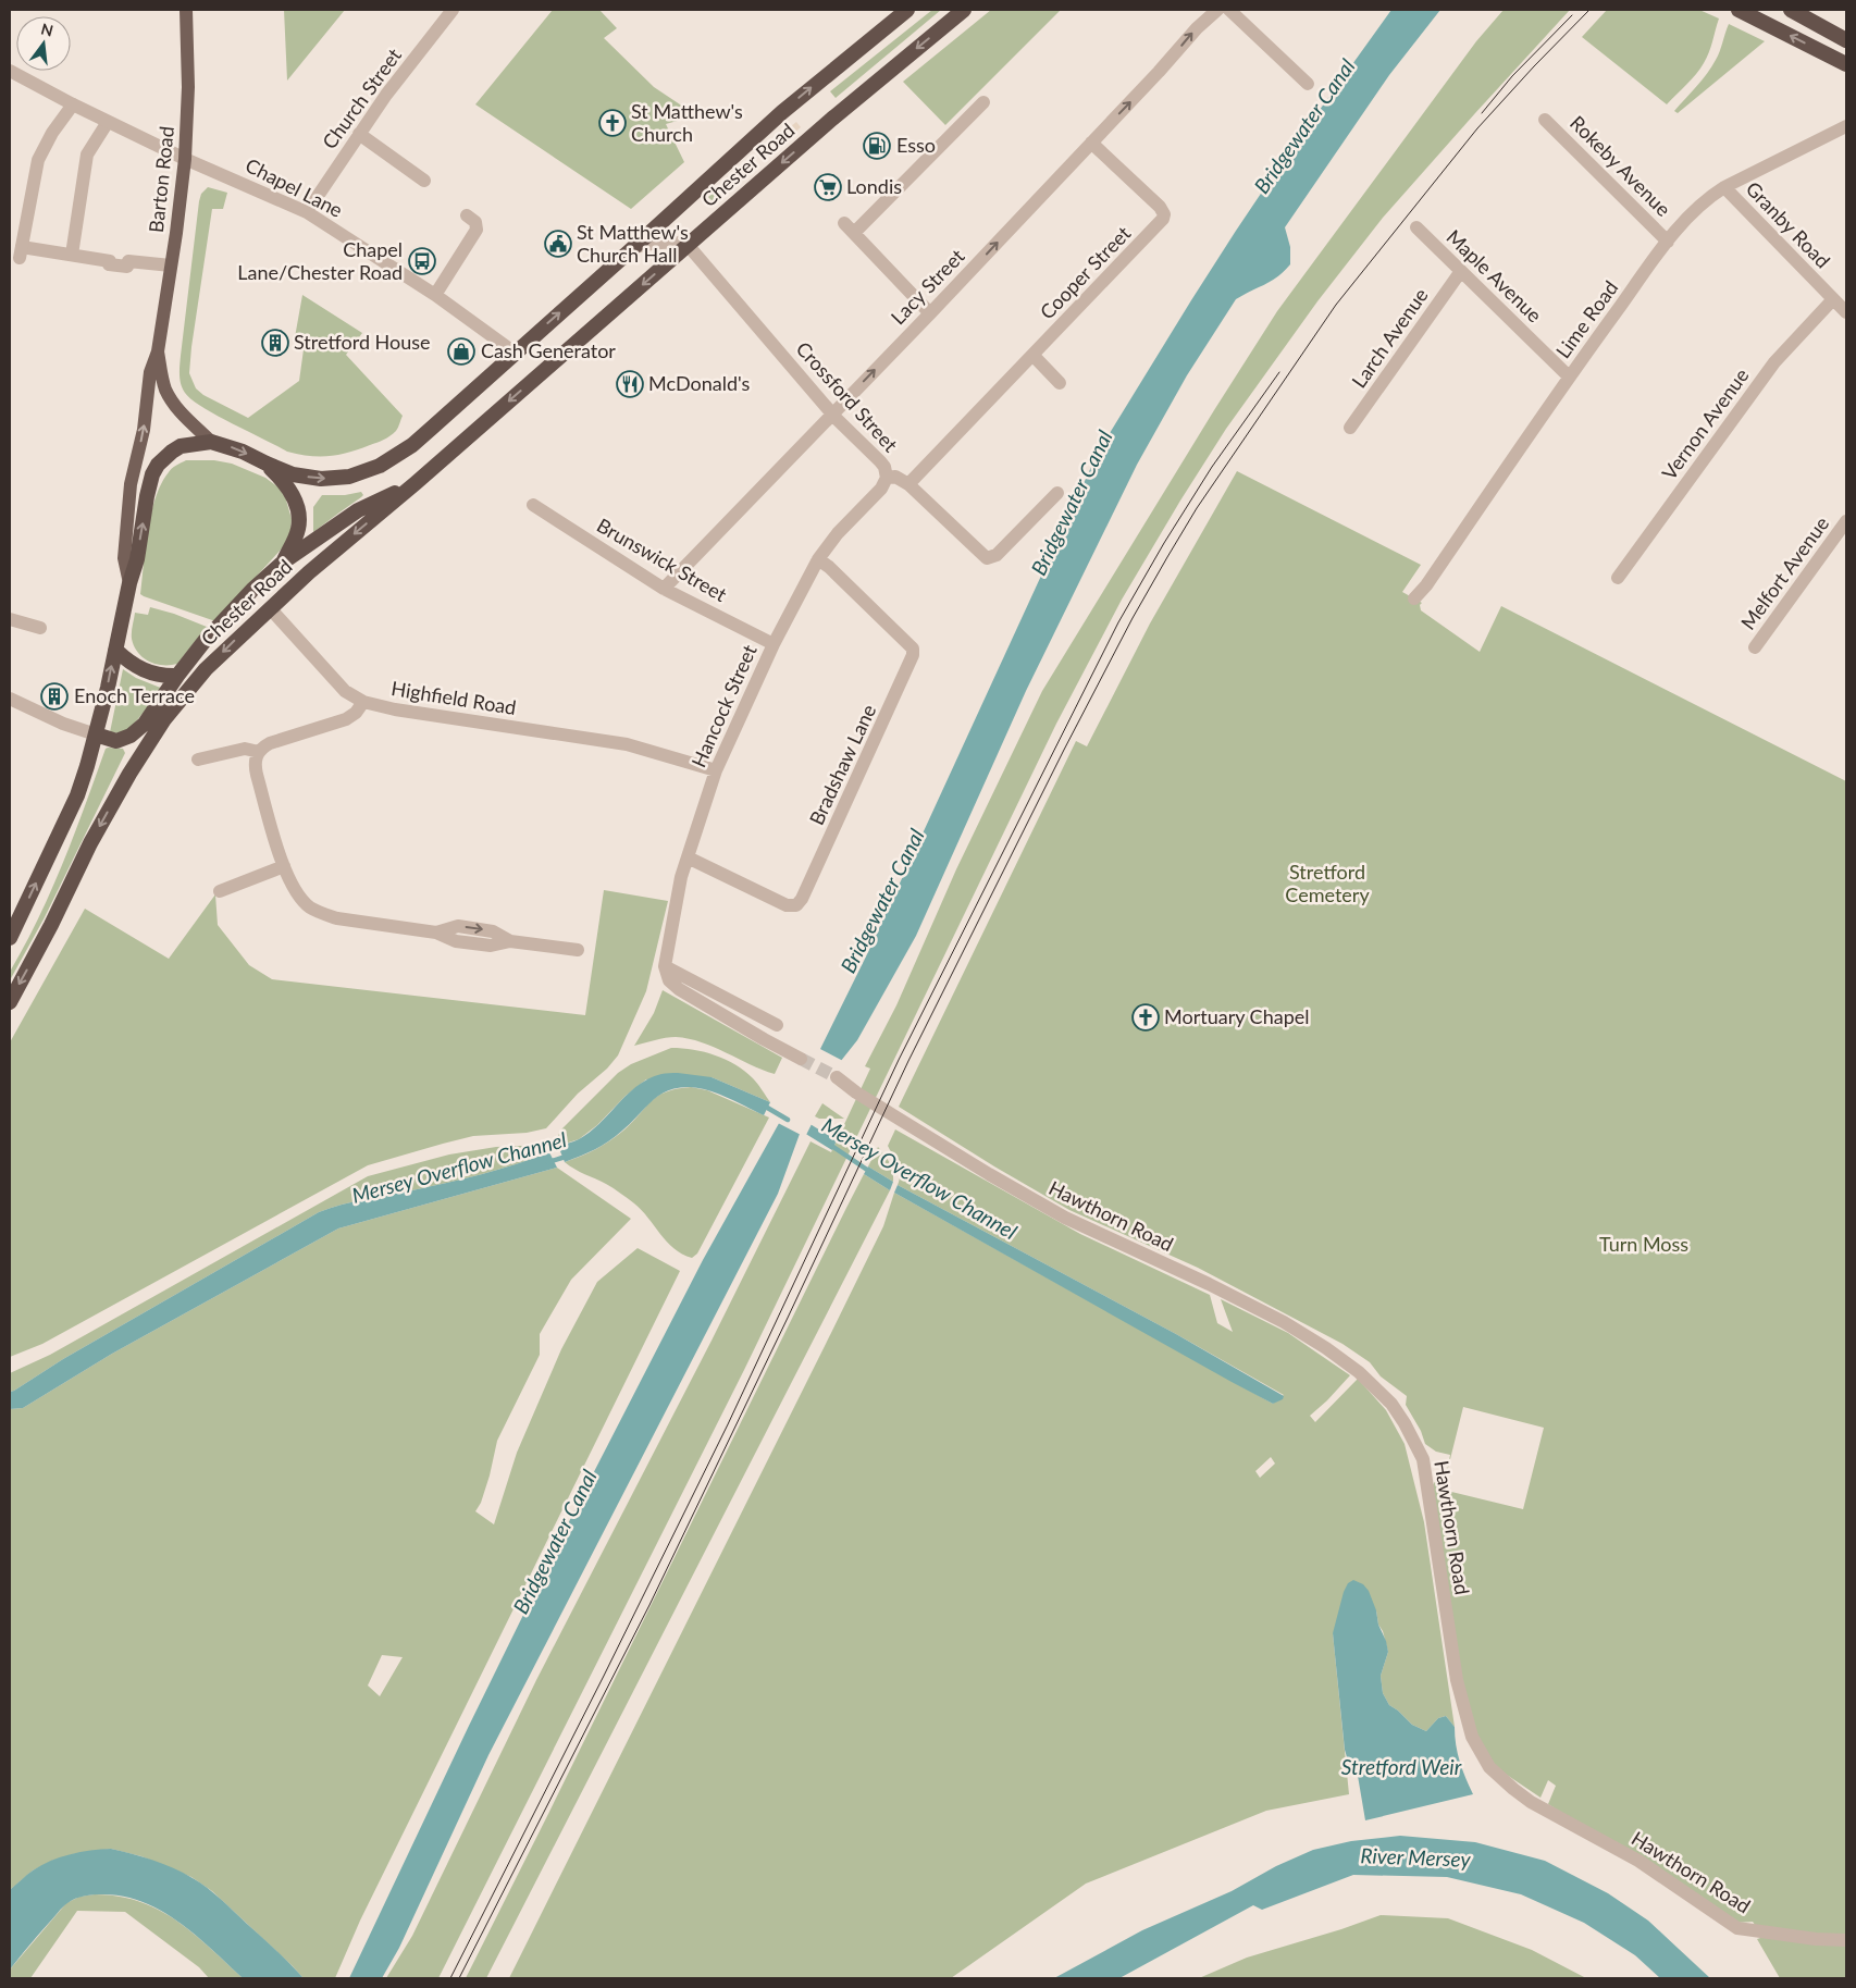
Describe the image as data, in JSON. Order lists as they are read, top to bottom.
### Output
{
  "streets": {
    "highway": ["Chester Road"],
    "main road": ["Barton Road"],
    "street": [
      "Church Street",
      "Rokeby Avenue",
      "Chapel Lane",
      "Granby Road",
      "Cooper Street",
      "Maple Avenue",
      "Lacy Street",
      "Lime Road",
      "Larch Avenue",
      "Crossford Street",
      "Vernon Avenue",
      "Brunswick Street",
      "Melfort Avenue",
      "Highfield Road",
      "Hancock Street",
      "Bradshaw Lane",
      "Hawthorn Road"
    ]
  },
  "crossings": [
    ["Church Street", "Chapel Lane"],
    ["Chester Road", "Barton Road"],
    ["Chester Road", "Chapel Lane"],
    ["Chester Road", "Crossford Street"],
    ["Rokeby Avenue", "Lime Road"],
    ["Barton Road", "Chapel Lane"],
    ["Granby Road", "Lime Road"],
    ["Granby Road", "Vernon Avenue"],
    ["Cooper Street", "Lacy Street"],
    ["Cooper Street", "Crossford Street"],
    ["Maple Avenue", "Lime Road"],
    ["Maple Avenue", "Larch Avenue"],
    ["Lacy Street", "Crossford Street"],
    ["Lacy Street", "Brunswick Street"],
    ["Crossford Street", "Hancock Street"],
    ["Brunswick Street", "Hancock Street"],
    ["Highfield Road", "Hancock Street"],
    ["Hancock Street", "Bradshaw Lane"]
  ],
  "one_way": ["Lacy Street"],
  "water": [
    "Bridgewater Canal",
    "Mersey Overflow Channel",
    "Stretford Weir",
    "River Mersey"
  ],
  "parks": ["Stretford Cemetery", "Turn Moss"],
  "places": {
    "church": ["St Matthew's Church", "Mortuary Chapel"],
    "fuel station": ["Esso"],
    "supermarket": ["Londis"],
    "public building": ["St Matthew's Church Hall"],
    "bus stop": ["Chapel Lane/Chester Road"],
    "building": ["Stretford House", "Enoch Terrace"],
    "shop": ["Cash Generator"],
    "restaurant": ["McDonald's"]
  },
  "north": "top"
}
